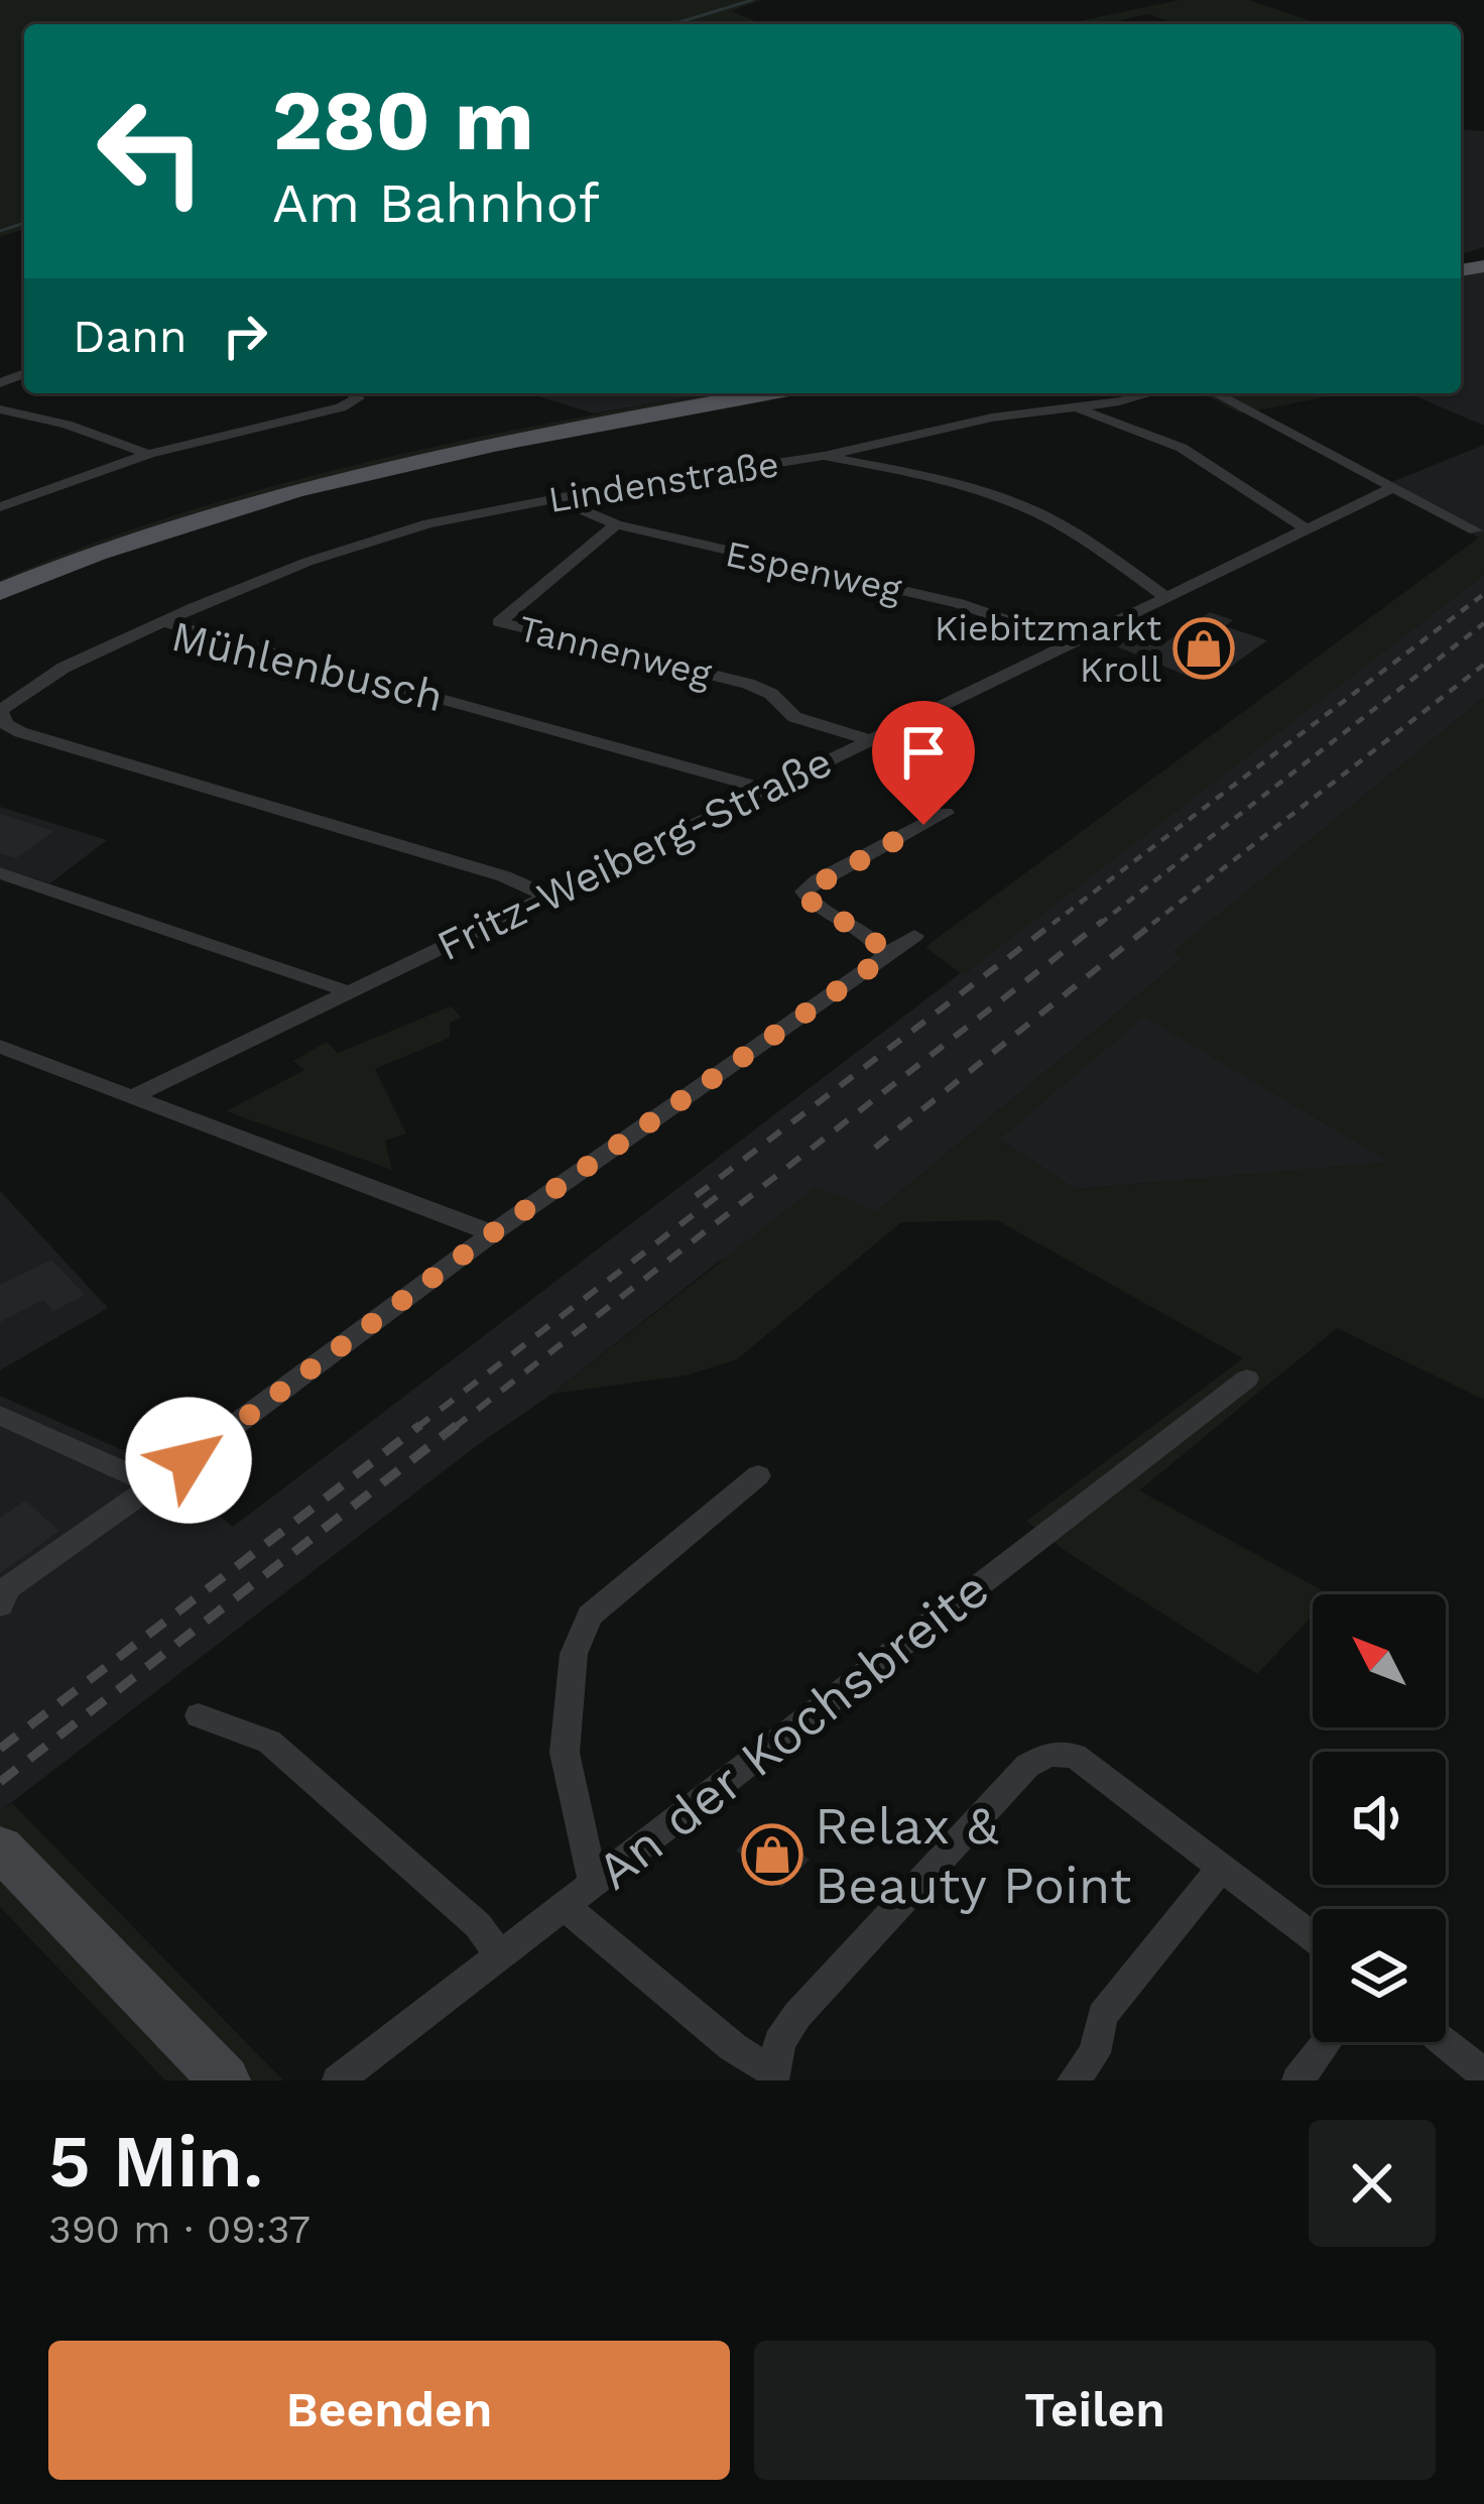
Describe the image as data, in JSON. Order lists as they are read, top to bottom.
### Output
{
  "streets": {
    "street": [
      "Lindenstraße",
      "Espenweg",
      "Tannenweg",
      "Mühlenbusch",
      "Fritz-Weiberg-Straße",
      "An der Kochsbreite"
    ]
  },
  "crossings": [
    ["Lindenstraße", "Espenweg"],
    ["Lindenstraße", "Mühlenbusch"],
    ["Espenweg", "Tannenweg"],
    ["Espenweg", "Fritz-Weiberg-Straße"],
    ["Tannenweg", "Fritz-Weiberg-Straße"],
    ["Mühlenbusch", "Fritz-Weiberg-Straße"]
  ],
  "places": {
    "shop": ["Kiebitzmarkt Kroll", "Relax & Beauty Point"]
  },
  "north": "top left",
  "page": {
    "turn": ["280 m", "Am Bahnhof"],
    "then": "Dann",
    "heading": ["5 Min.", "390 m · 09:37"],
    "buttons": ["Beenden", "Teilen"]
  }
}
